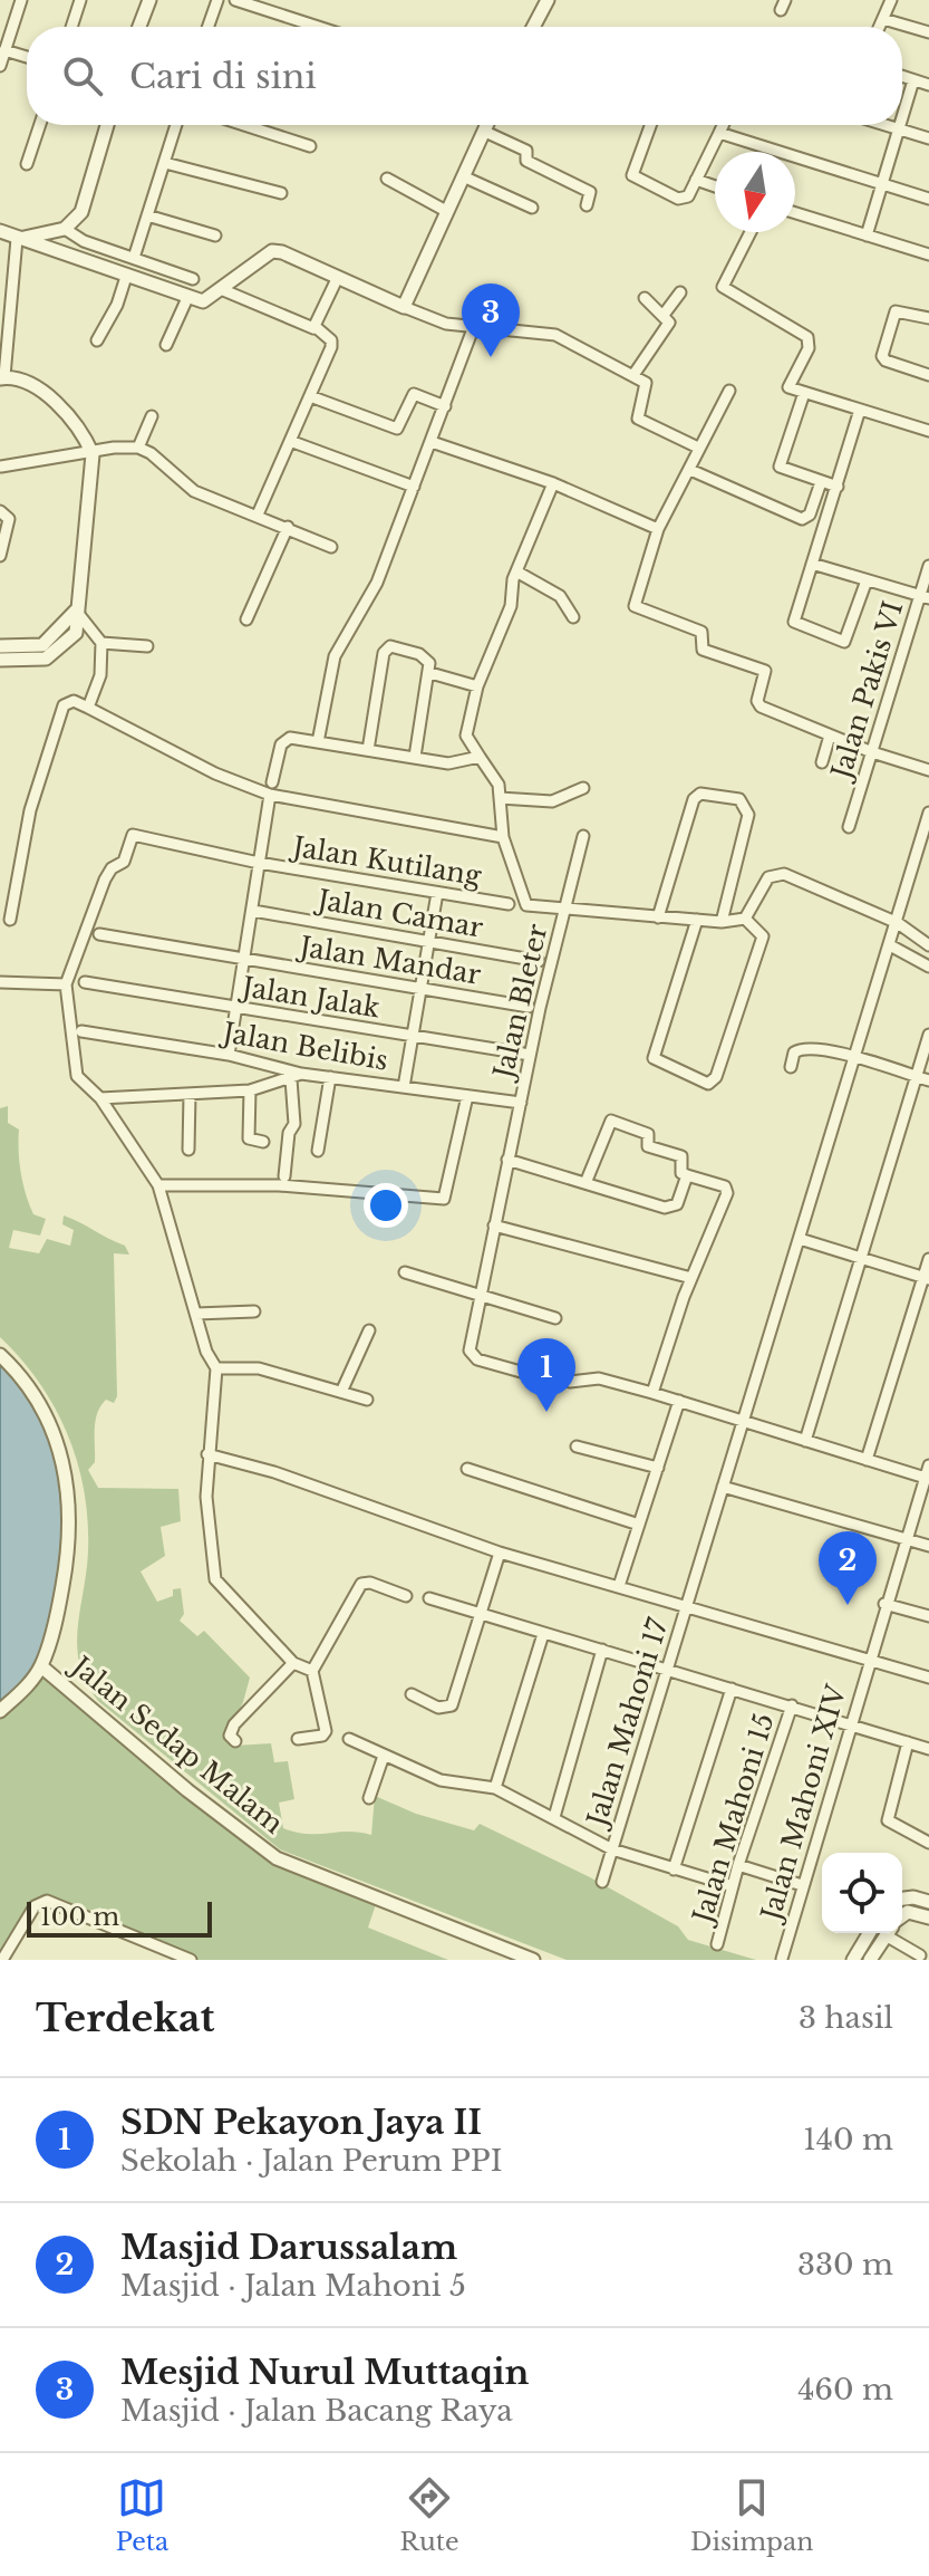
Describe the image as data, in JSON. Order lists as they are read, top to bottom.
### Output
{
  "streets": {
    "street": [
      "Jalan Pakis VI",
      "Jalan Kutilang",
      "Jalan Camar",
      "Jalan Mandar",
      "Jalan Jalak",
      "Jalan Bleter",
      "Jalan Belibis",
      "Jalan Mahoni 17",
      "Jalan Sedap Malam",
      "Jalan Mahoni XIV",
      "Jalan Mahoni 15"
    ]
  },
  "crossings": [
    ["Jalan Jalak", "Jalan Bleter"],
    ["Jalan Bleter", "Jalan Belibis"],
    ["Jalan Bleter", "Jalan Mahoni 17"],
    ["Jalan Bleter", "Jalan Mahoni XIV"]
  ],
  "scale_bar": "100 m",
  "north": "bottom",
  "page": {
    "search": "Cari di sini",
    "pins": ["3", "1", "2"],
    "scale": "100 m",
    "heading": ["Terdekat", "3 hasil"],
    "list": [
      {
        "mark": "1",
        "name": "SDN Pekayon Jaya II",
        "note": "Sekolah · Jalan Perum PPI",
        "value": "140 m"
      },
      {
        "mark": "2",
        "name": "Masjid Darussalam",
        "note": "Masjid · Jalan Mahoni 5",
        "value": "330 m"
      },
      {
        "mark": "3",
        "name": "Mesjid Nurul Muttaqin",
        "note": "Masjid · Jalan Bacang Raya",
        "value": "460 m"
      }
    ],
    "nav": ["Peta", "Rute", "Disimpan"]
  }
}
